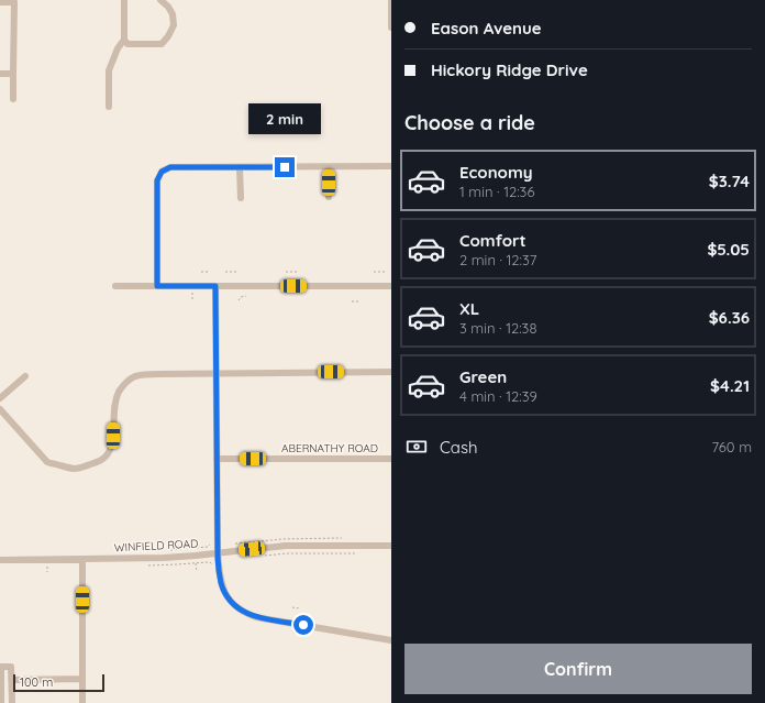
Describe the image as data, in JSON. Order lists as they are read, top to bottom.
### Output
{
  "streets": {
    "street": ["ABERNATHY ROAD", "WINFIELD ROAD"]
  },
  "scale_bar": "100 m",
  "page": {
    "banner": ["Eason Avenue", "Hickory Ridge Drive"],
    "heading": "Choose a ride",
    "bubble": "2 min",
    "list": [
      {
        "name": "Economy",
        "note": "1 min · 12:36",
        "value": "$3.74"
      },
      {
        "name": "Comfort",
        "note": "2 min · 12:37",
        "value": "$5.05"
      },
      {
        "name": "XL",
        "note": "3 min · 12:38",
        "value": "$6.36"
      },
      {
        "name": "Green",
        "note": "4 min · 12:39",
        "value": "$4.21"
      }
    ],
    "pay": ["Cash", "760 m"],
    "buttons": "Confirm",
    "scale": "100 m"
  }
}
